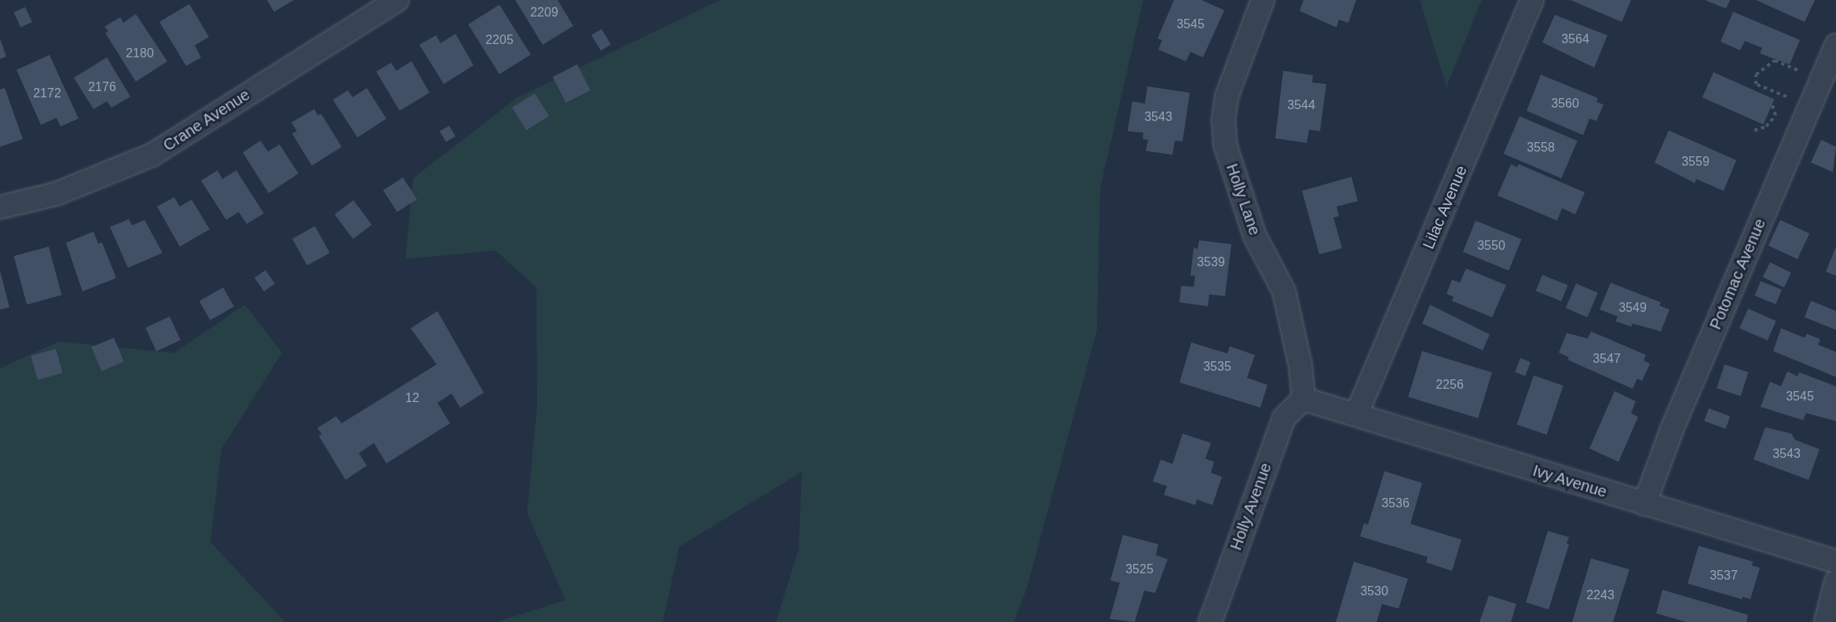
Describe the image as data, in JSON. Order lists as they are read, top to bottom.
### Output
{
  "streets": {
    "street": [
      "Crane Avenue",
      "Holly Lane",
      "Lilac Avenue",
      "Potomac Avenue",
      "Ivy Avenue",
      "Holly Avenue"
    ]
  },
  "crossings": [
    ["Holly Lane", "Ivy Avenue"],
    ["Holly Lane", "Holly Avenue"],
    ["Lilac Avenue", "Ivy Avenue"],
    ["Potomac Avenue", "Ivy Avenue"],
    ["Ivy Avenue", "Holly Avenue"]
  ],
  "house_numbers": [
    "2209",
    "3545",
    "3564",
    "2205",
    "2180",
    "2176",
    "2172",
    "3560",
    "3544",
    "3543",
    "3558",
    "3559",
    "3550",
    "3539",
    "3549",
    "3547",
    "3535",
    "2256",
    "3545",
    "12",
    "3543",
    "3536",
    "3525",
    "3537",
    "3530",
    "2243"
  ]
}
